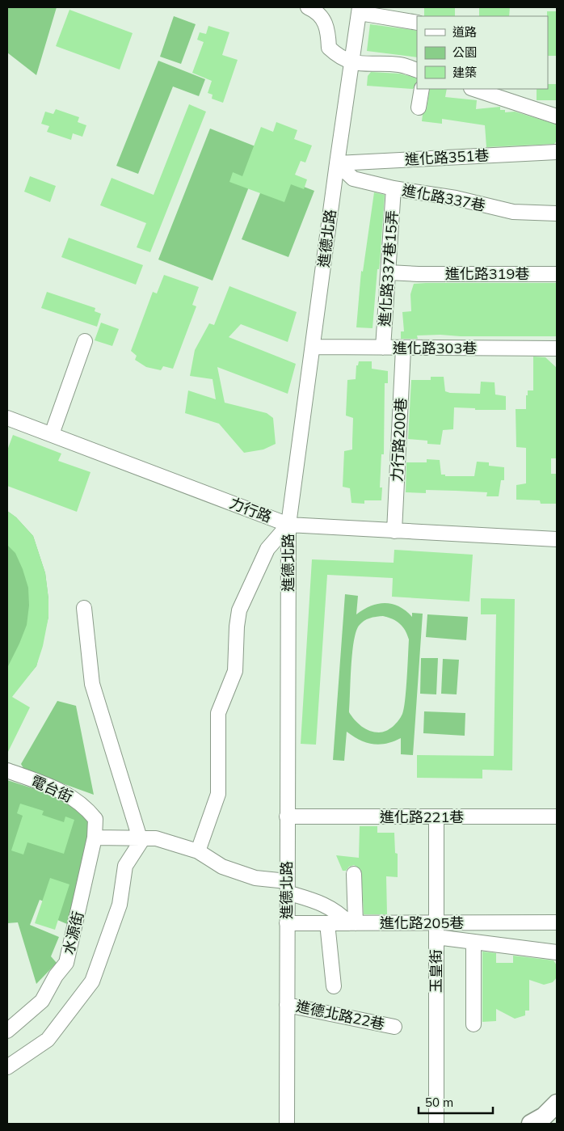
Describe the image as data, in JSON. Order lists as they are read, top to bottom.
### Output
{
  "streets": {
    "street": [
      "進化路351巷",
      "進化路337巷",
      "進德北路",
      "進化路337巷15弄",
      "進化路319巷",
      "進化路303巷",
      "力行路200巷",
      "力行路",
      "電台街",
      "進化路221巷",
      "進化路205巷",
      "水源街",
      "玉皇街",
      "進德北路22巷"
    ]
  },
  "crossings": [
    ["進化路351巷", "進化路337巷"],
    ["進化路351巷", "進德北路"],
    ["進化路337巷", "進德北路"],
    ["進化路337巷", "進化路337巷15弄"],
    ["進德北路", "進化路303巷"],
    ["進德北路", "力行路"],
    ["進德北路", "進化路221巷"],
    ["進德北路", "進化路205巷"],
    ["進德北路", "進德北路22巷"],
    ["進化路337巷15弄", "進化路319巷"],
    ["進化路337巷15弄", "進化路303巷"],
    ["進化路303巷", "力行路200巷"],
    ["力行路200巷", "力行路"],
    ["電台街", "水源街"],
    ["進化路221巷", "玉皇街"],
    ["進化路205巷", "玉皇街"]
  ],
  "legend": ["道路", "公園", "建築"],
  "scale_bar": "50 m"
}
